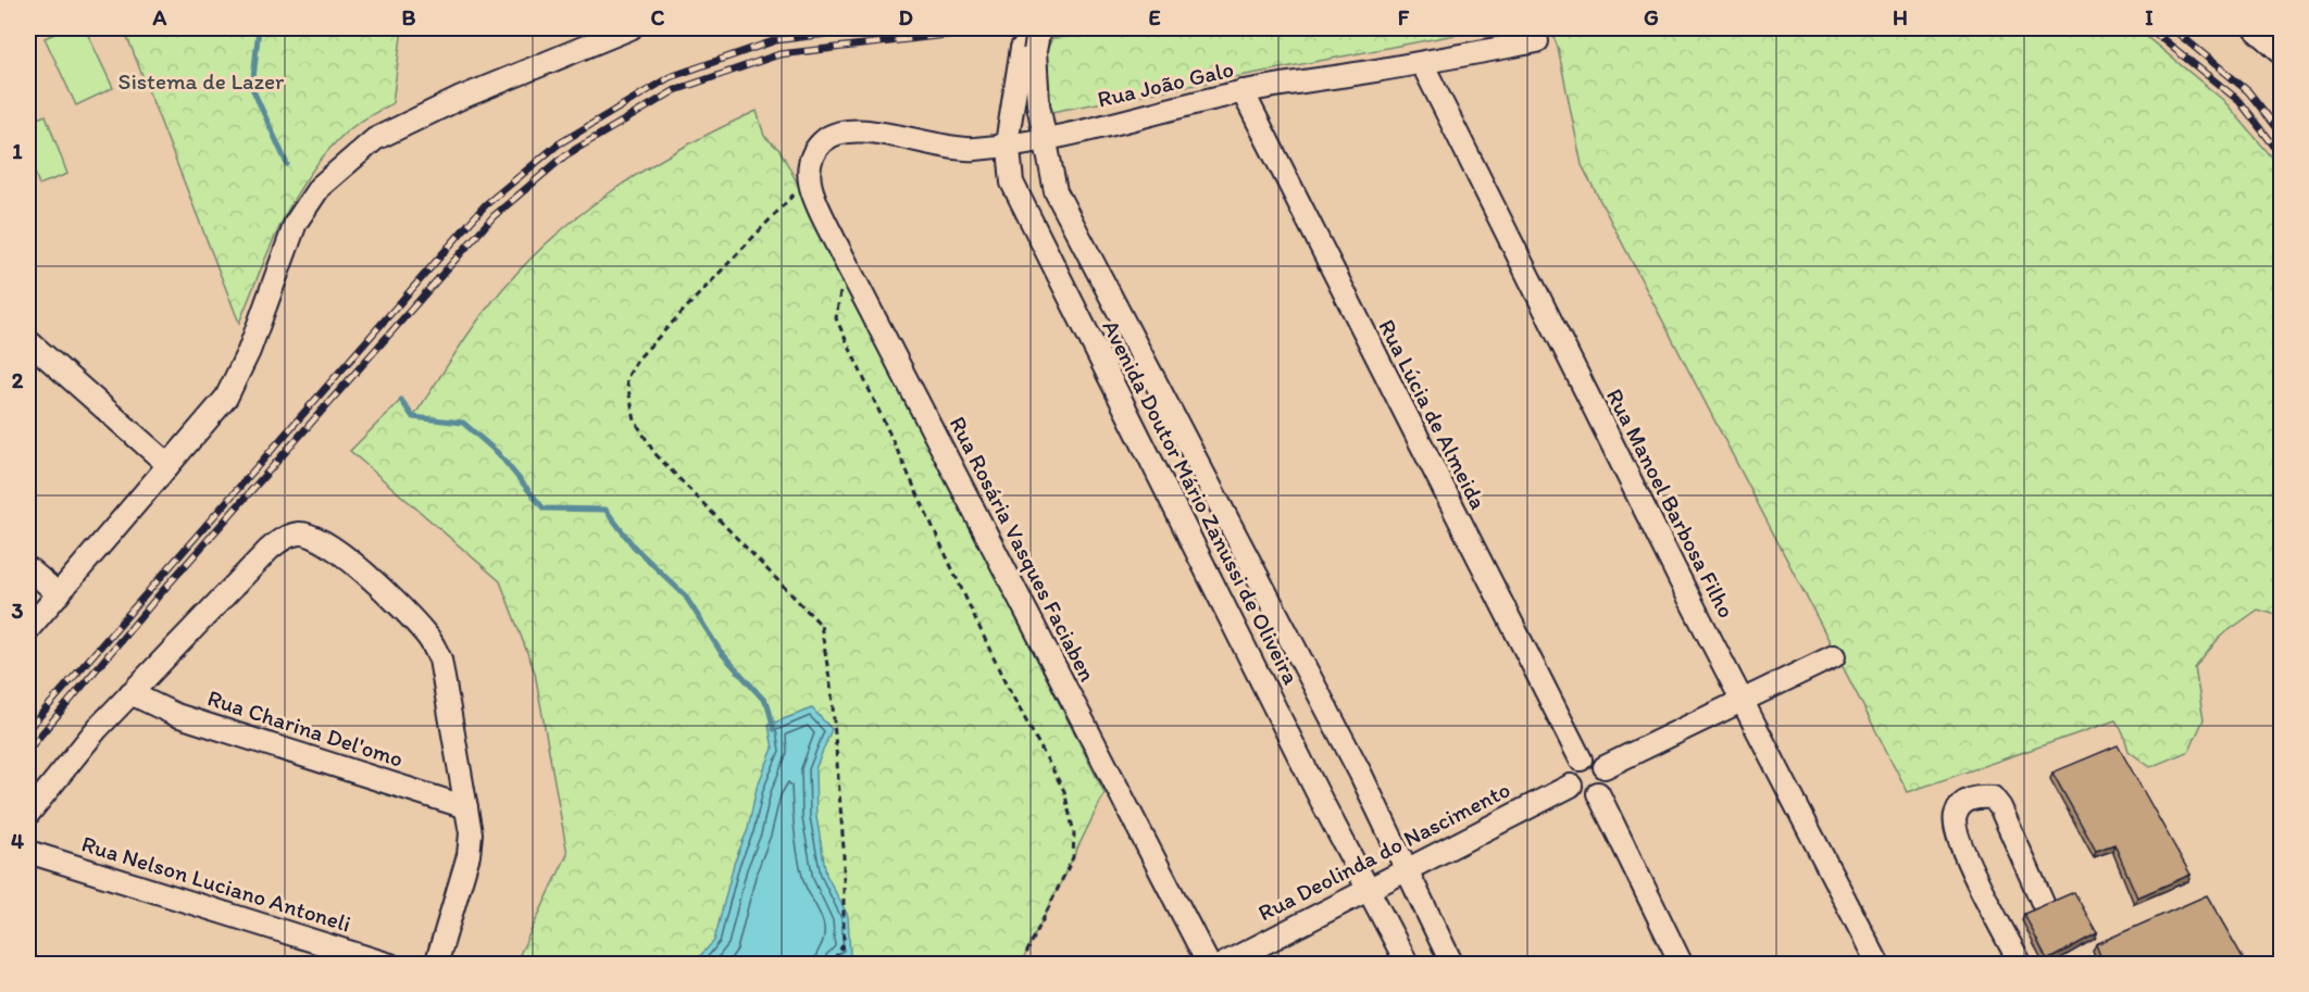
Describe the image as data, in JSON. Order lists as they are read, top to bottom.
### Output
{
  "streets": {
    "street": [
      "Rua João Galo",
      "Rua Lúcia de Almeida",
      "Avenida Doutor Mário Zanussi de Oliveira",
      "Rua Manoel Barbosa Filho",
      "Rua Rosária Vasques Faciaben",
      "Rua Charina Del'omo",
      "Rua Deolinda do Nascimento",
      "Rua Nelson Luciano Antoneli"
    ]
  },
  "crossings": [
    ["Rua João Galo", "Rua Lúcia de Almeida"],
    ["Rua João Galo", "Avenida Doutor Mário Zanussi de Oliveira"],
    ["Rua João Galo", "Rua Manoel Barbosa Filho"],
    ["Rua João Galo", "Rua Rosária Vasques Faciaben"],
    ["Rua Lúcia de Almeida", "Rua Deolinda do Nascimento"],
    ["Avenida Doutor Mário Zanussi de Oliveira", "Rua Deolinda do Nascimento"]
  ],
  "parks": ["Sistema de Lazer"],
  "grid": {
    "columns": [
      "A",
      "B",
      "C",
      "D",
      "E",
      "F",
      "G",
      "H",
      "I"
    ],
    "rows": [
      "1",
      "2",
      "3",
      "4"
    ]
  }
}
